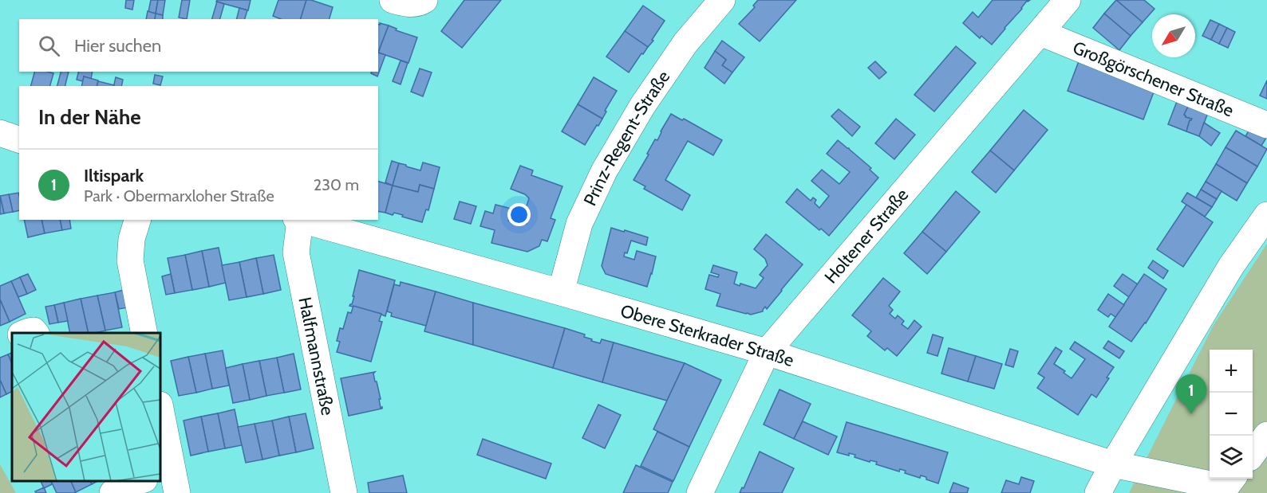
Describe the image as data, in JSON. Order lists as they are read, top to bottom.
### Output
{
  "streets": {
    "street": [
      "Großgörschener Straße",
      "Prinz-Regent-Straße",
      "Holtener Straße",
      "Obere Sterkrader Straße",
      "Halfmannstraße"
    ]
  },
  "crossings": [
    ["Großgörschener Straße", "Holtener Straße"],
    ["Prinz-Regent-Straße", "Obere Sterkrader Straße"],
    ["Holtener Straße", "Obere Sterkrader Straße"]
  ],
  "north": "bottom left",
  "page": {
    "search": "Hier suchen",
    "heading": "In der Nähe",
    "list": [
      {
        "mark": "1",
        "name": "Iltispark",
        "note": "Park · Obermarxloher Straße",
        "value": "230 m"
      }
    ],
    "map_buttons": ["+", "−"],
    "pins": "1"
  }
}
